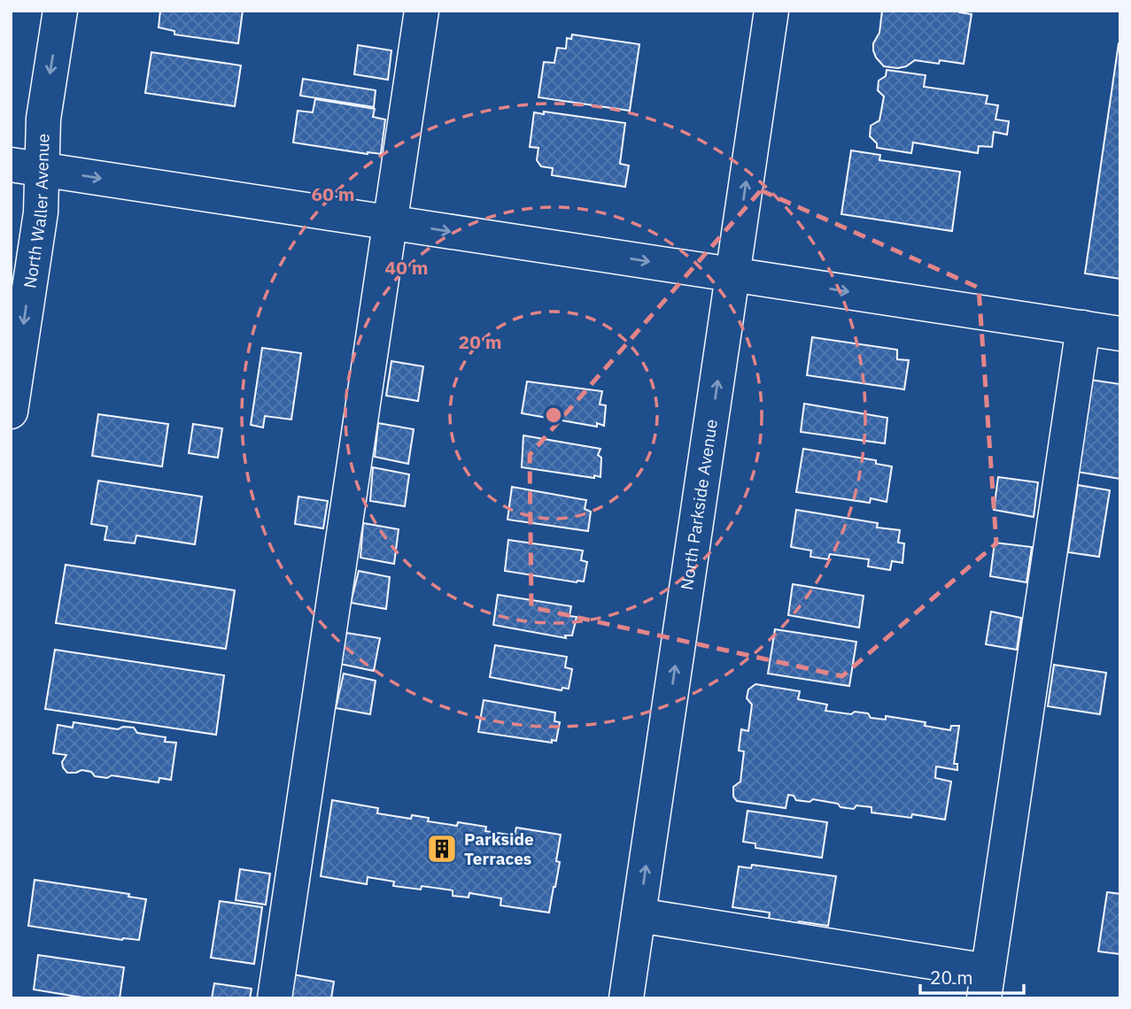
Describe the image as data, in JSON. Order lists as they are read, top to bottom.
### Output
{
  "streets": {
    "street": ["North Waller Avenue", "North Parkside Avenue"]
  },
  "one_way": ["North Waller Avenue", "North Parkside Avenue"],
  "places": {
    "building": ["Parkside Terraces"]
  },
  "scale_bar": "20 m",
  "rings": ["60 m", "40 m", "20 m"]
}
